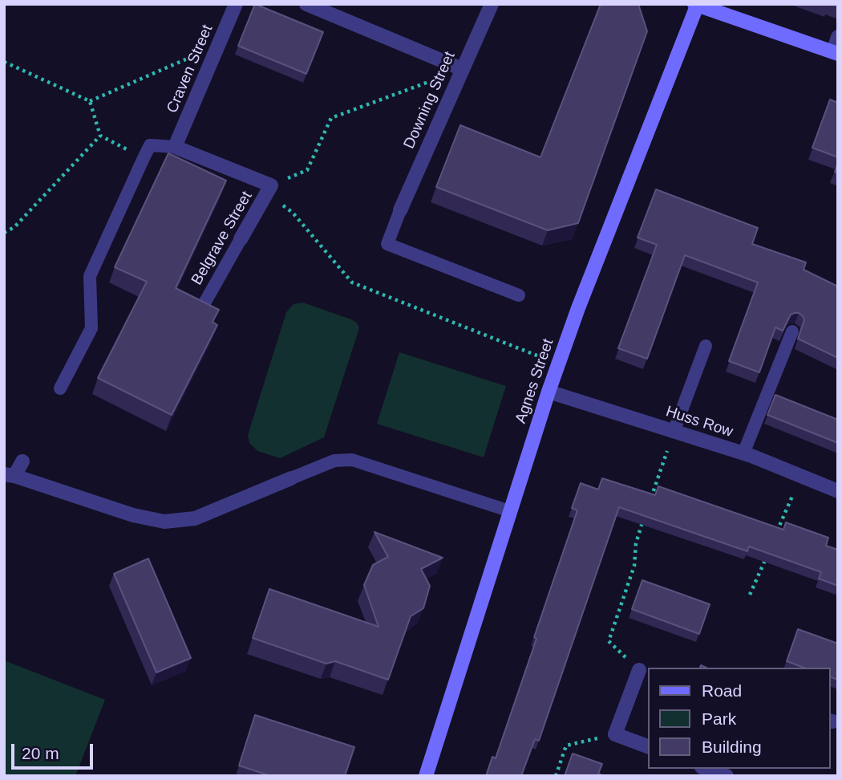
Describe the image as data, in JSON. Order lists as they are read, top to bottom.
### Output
{
  "streets": {
    "main road": ["Agnes Street"],
    "street": [
      "Craven Street",
      "Downing Street",
      "Belgrave Street",
      "Huss Row"
    ]
  },
  "crossings": [
    ["Agnes Street", "Huss Row"]
  ],
  "legend": ["Road", "Park", "Building"],
  "scale_bar": "20 m"
}
